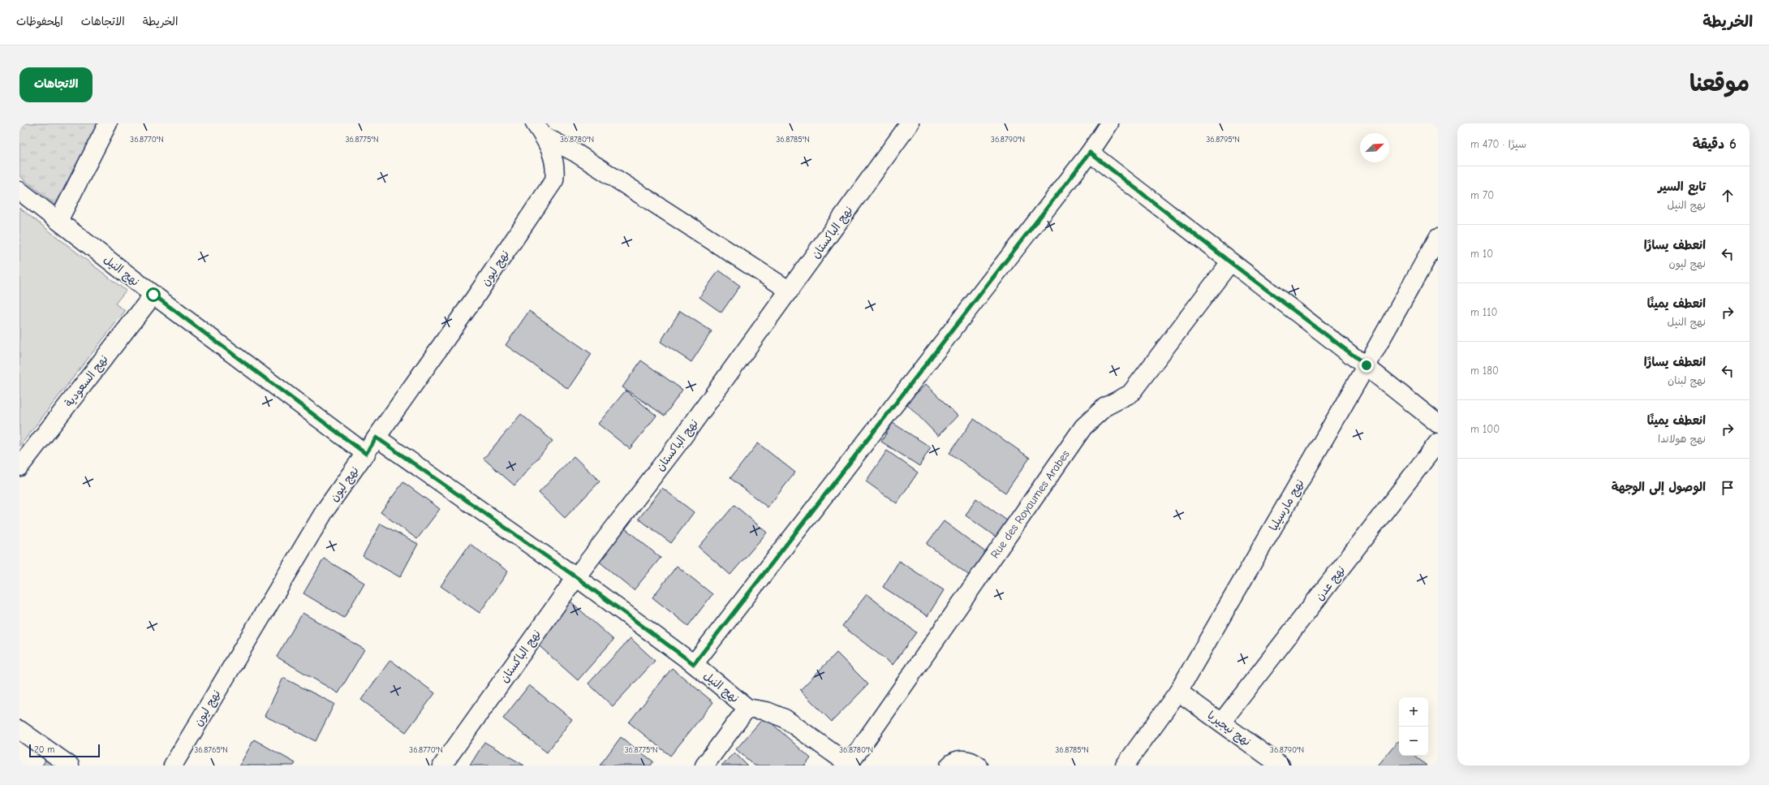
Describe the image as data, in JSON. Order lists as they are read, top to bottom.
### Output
{
  "streets": {
    "street": [
      "نهج الباكستان",
      "نهج ليون",
      "نهج النيل",
      "نهج السعودية",
      "Rue des Royaumes Arabes",
      "نهج مارسيليا",
      "نهج عدن",
      "نهج نيجيريا"
    ]
  },
  "crossings": [
    ["نهج الباكستان", "نهج النيل"],
    ["نهج ليون", "نهج النيل"],
    ["نهج النيل", "نهج السعودية"],
    ["نهج النيل", "Rue des Royaumes Arabes"],
    ["نهج مارسيليا", "نهج نيجيريا"],
    ["نهج عدن", "نهج نيجيريا"]
  ],
  "scale_bar": "20 m",
  "north": "top right",
  "page": {
    "header": "الخريطة",
    "nav": ["الخريطة", "الاتجاهات", "المحفوظات"],
    "title": "موقعنا",
    "buttons": "الاتجاهات",
    "heading": ["6 دقيقة", "سيرًا · 470 m"],
    "list": [
      ["تابع السير", "نهج النيل", "70 m"],
      ["انعطف يسارًا", "نهج ليون", "10 m"],
      ["انعطف يمينًا", "نهج النيل", "110 m"],
      ["انعطف يسارًا", "نهج لبنان", "180 m"],
      ["انعطف يمينًا", "نهج هولاندا", "100 m"],
      "الوصول إلى الوجهة"
    ],
    "map_buttons": ["+", "−"],
    "scale": "20 m"
  },
  "coordinates": [
    "36.8770°N",
    "36.8780°N",
    "36.8775°N",
    "36.8785°N",
    "36.8790°N",
    "36.8795°N",
    "36.8765°N"
  ]
}
